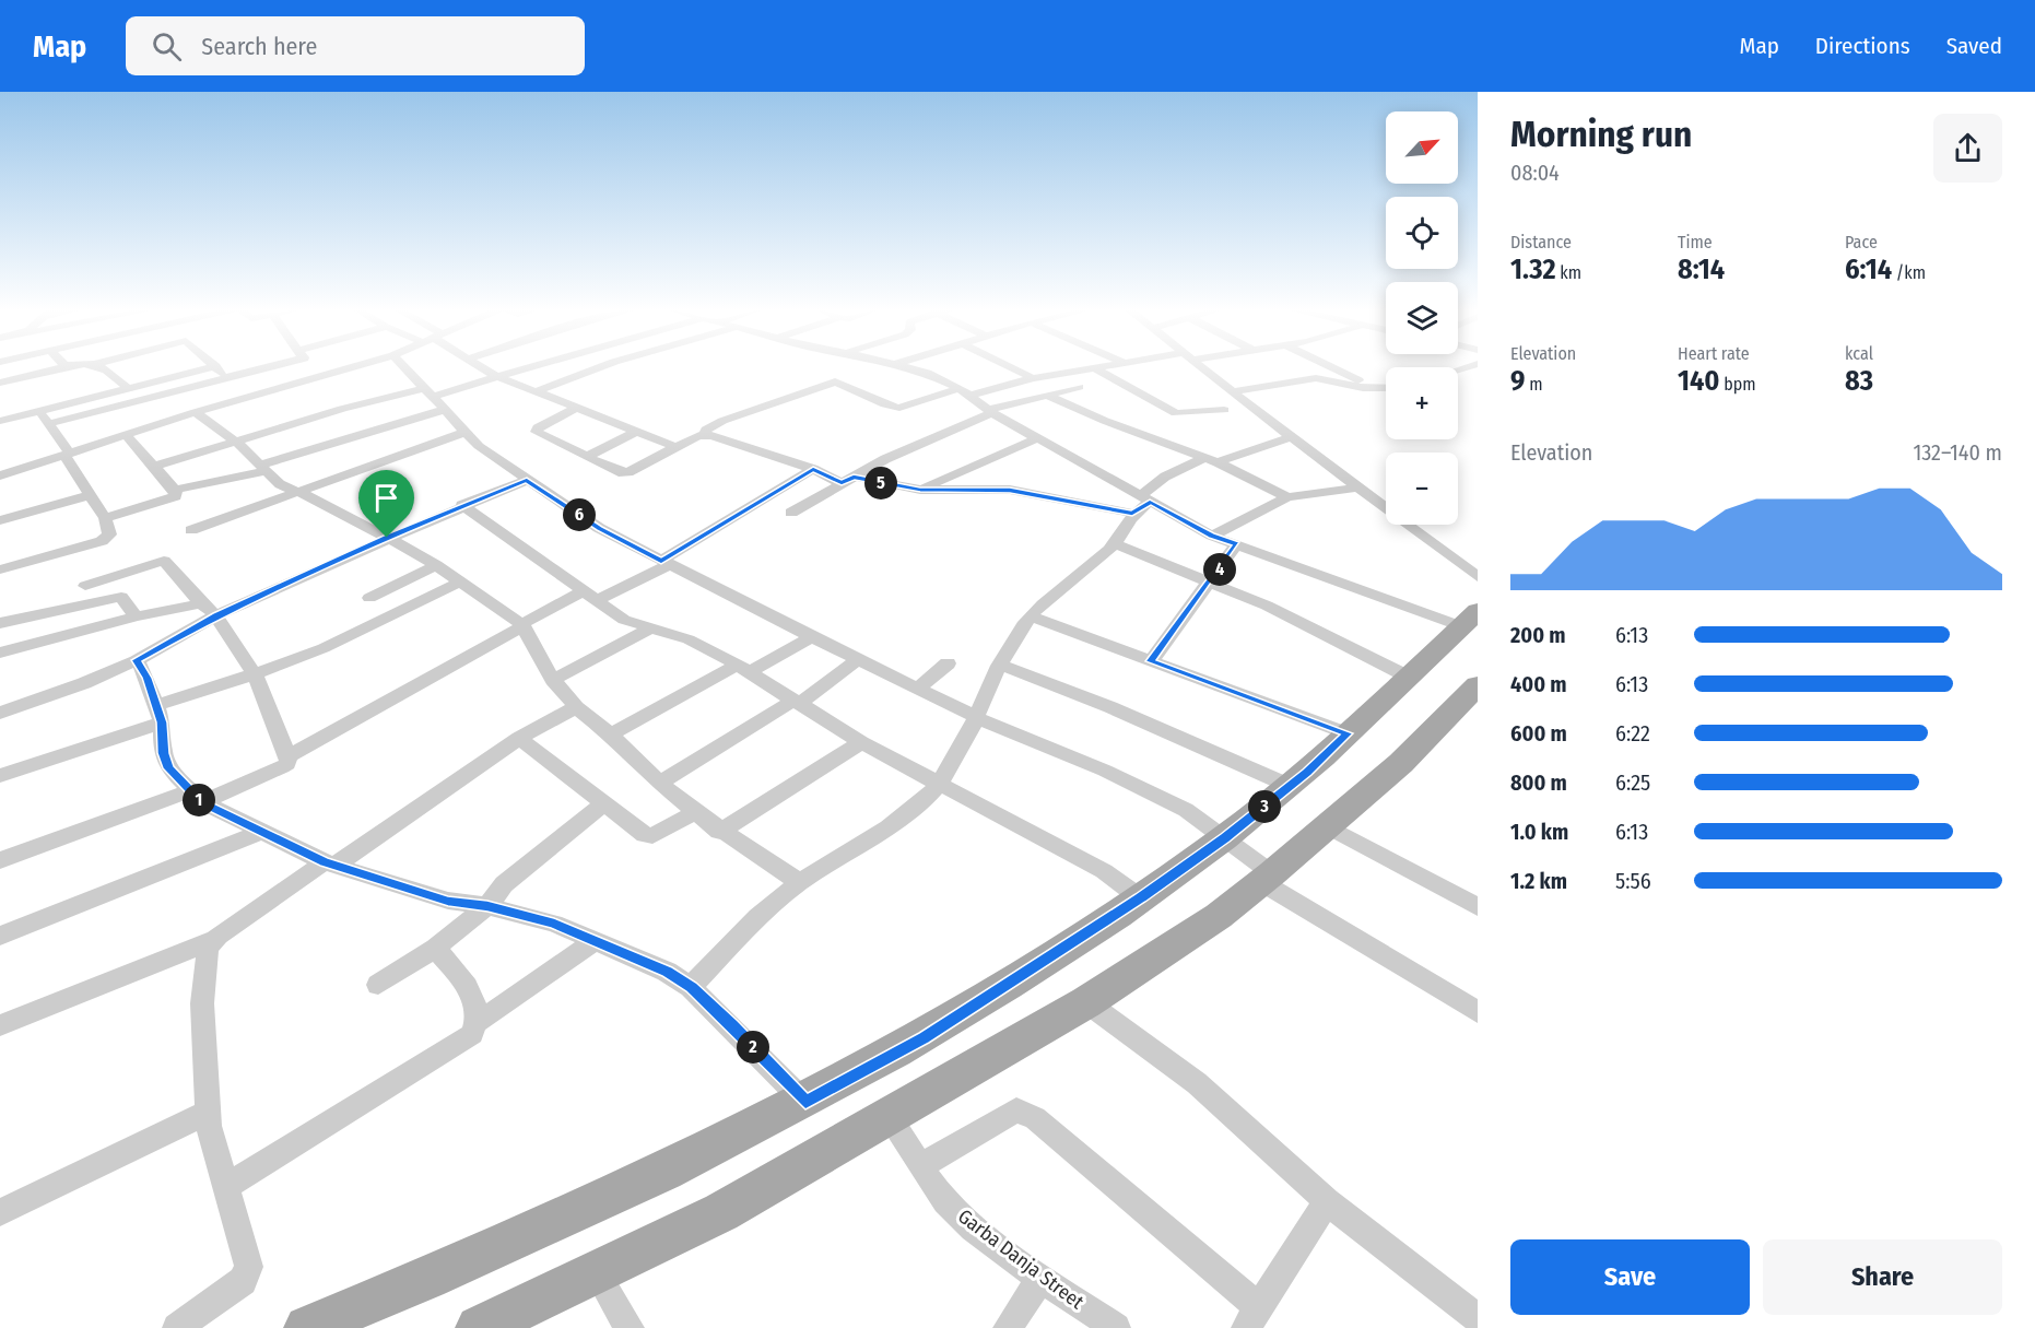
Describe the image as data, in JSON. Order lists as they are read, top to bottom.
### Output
{
  "streets": {
    "street": ["Garba Danja Street"]
  },
  "north": "top right",
  "page": {
    "header": "Map",
    "search": "Search here",
    "nav": ["Map", "Directions", "Saved"],
    "heading": ["Morning run", "08:04"],
    "map_buttons": ["+", "−"],
    "stats": [
      ["Distance", "1.32 km"],
      ["Time", "8:14"],
      ["Pace", "6:14 /km"],
      ["Elevation", "9 m"],
      ["Heart rate", "140 bpm"],
      ["kcal", "83"]
    ],
    "chart": ["Elevation", "132–140 m"],
    "pins": [
      "5",
      "6",
      "4",
      "1",
      "3",
      "2"
    ],
    "list": [
      {
        "name": "200 m",
        "note": "6:13"
      },
      {
        "name": "400 m",
        "note": "6:13"
      },
      {
        "name": "600 m",
        "note": "6:22"
      },
      {
        "name": "800 m",
        "note": "6:25"
      },
      {
        "name": "1.0 km",
        "note": "6:13"
      },
      {
        "name": "1.2 km",
        "note": "5:56"
      }
    ],
    "buttons": ["Save", "Share"]
  }
}
